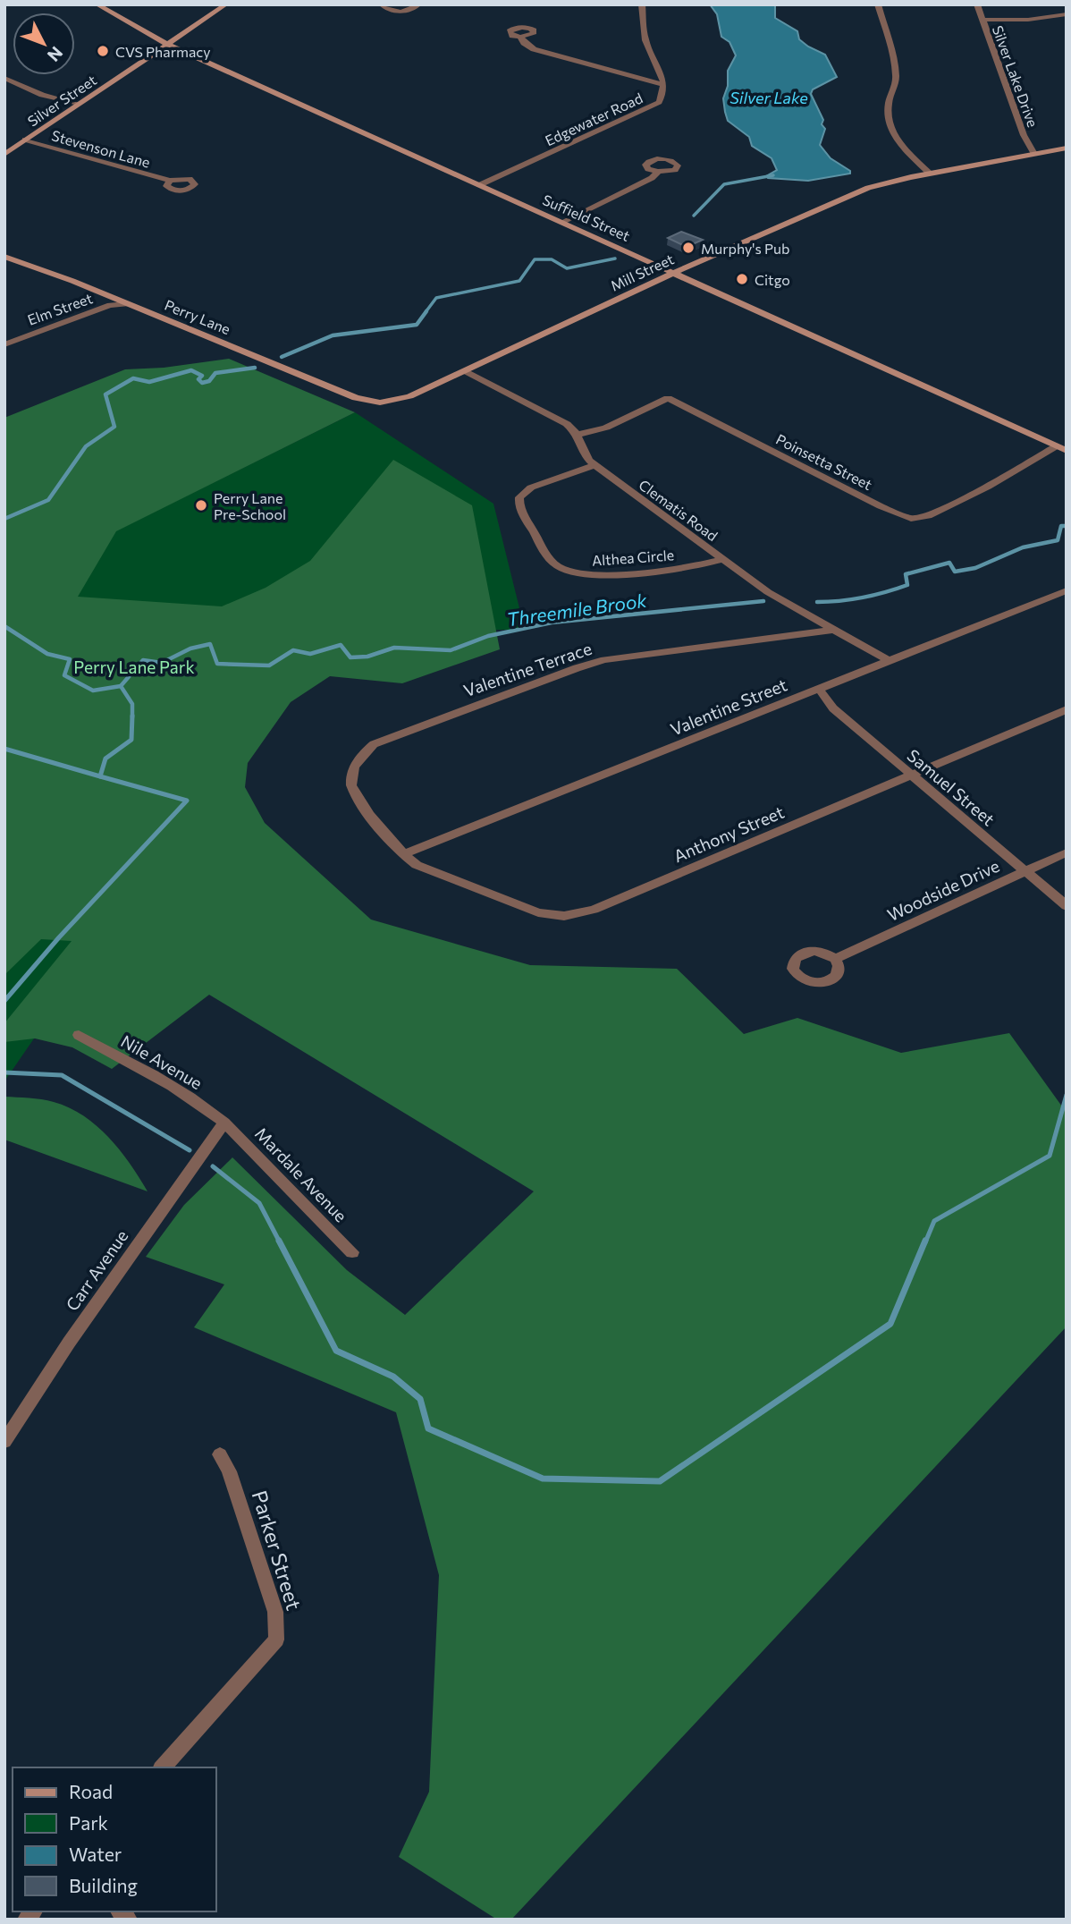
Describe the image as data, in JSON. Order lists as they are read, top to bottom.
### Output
{
  "streets": {
    "street": [
      "Silver Lake Drive",
      "Silver Street",
      "Edgewater Road",
      "Stevenson Lane",
      "Suffield Street",
      "Mill Street",
      "Elm Street",
      "Perry Lane",
      "Poinsetta Street",
      "Clematis Road",
      "Althea Circle",
      "Valentine Terrace",
      "Valentine Street",
      "Samuel Street",
      "Anthony Street",
      "Woodside Drive",
      "Nile Avenue",
      "Mardale Avenue",
      "Carr Avenue",
      "Parker Street"
    ]
  },
  "crossings": [
    ["Silver Lake Drive", "Mill Street"],
    ["Silver Street", "Stevenson Lane"],
    ["Silver Street", "Suffield Street"],
    ["Edgewater Road", "Suffield Street"],
    ["Suffield Street", "Mill Street"],
    ["Suffield Street", "Poinsetta Street"],
    ["Mill Street", "Perry Lane"],
    ["Mill Street", "Clematis Road"],
    ["Elm Street", "Perry Lane"],
    ["Poinsetta Street", "Clematis Road"],
    ["Clematis Road", "Althea Circle"],
    ["Clematis Road", "Valentine Terrace"],
    ["Clematis Road", "Valentine Street"],
    ["Valentine Terrace", "Valentine Street"],
    ["Valentine Terrace", "Anthony Street"],
    ["Valentine Street", "Samuel Street"],
    ["Valentine Street", "Anthony Street"],
    ["Samuel Street", "Anthony Street"],
    ["Samuel Street", "Woodside Drive"],
    ["Nile Avenue", "Mardale Avenue"],
    ["Nile Avenue", "Carr Avenue"],
    ["Mardale Avenue", "Carr Avenue"]
  ],
  "water": ["Silver Lake", "Threemile Brook"],
  "parks": ["Perry Lane Park"],
  "places": [
    "CVS Pharmacy",
    "Murphy's Pub",
    "Citgo",
    "Perry Lane Pre-School"
  ],
  "legend": [
    "Road",
    "Park",
    "Water",
    "Building"
  ],
  "north": "bottom right"
}
